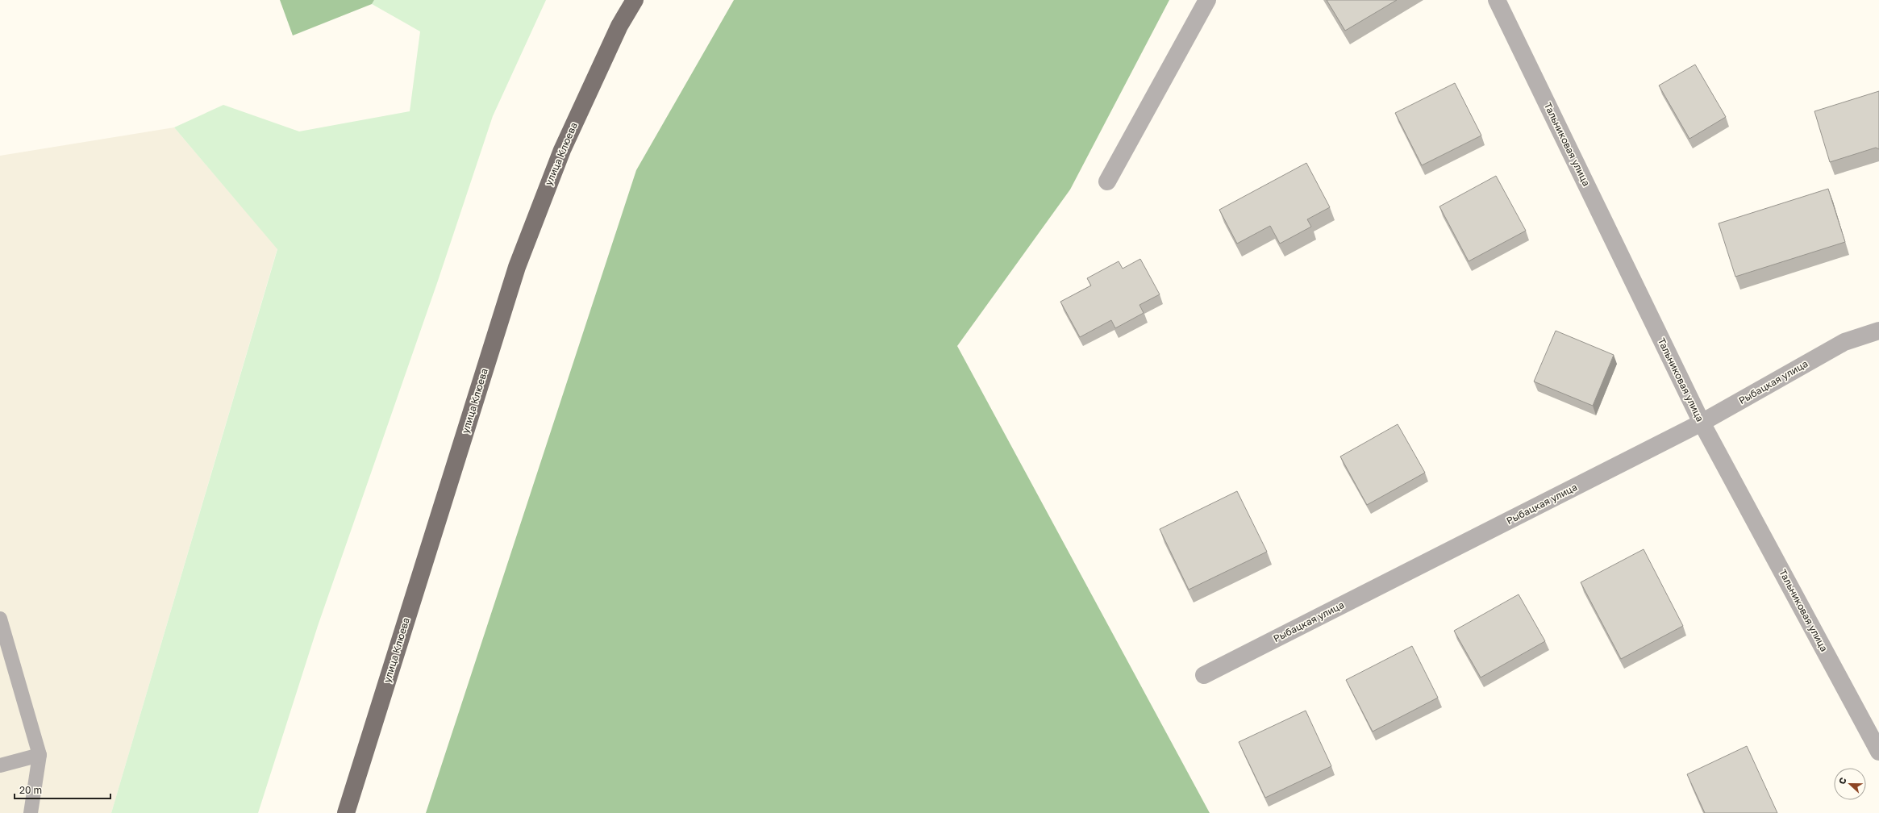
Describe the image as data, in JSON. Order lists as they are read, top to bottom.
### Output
{
  "streets": {
    "main road": ["улица Клюева"],
    "street": ["Тальниковая улица", "Рыбацкая улица"]
  },
  "crossings": [
    ["Тальниковая улица", "Рыбацкая улица"]
  ],
  "scale_bar": "20 m",
  "north": "left"
}
